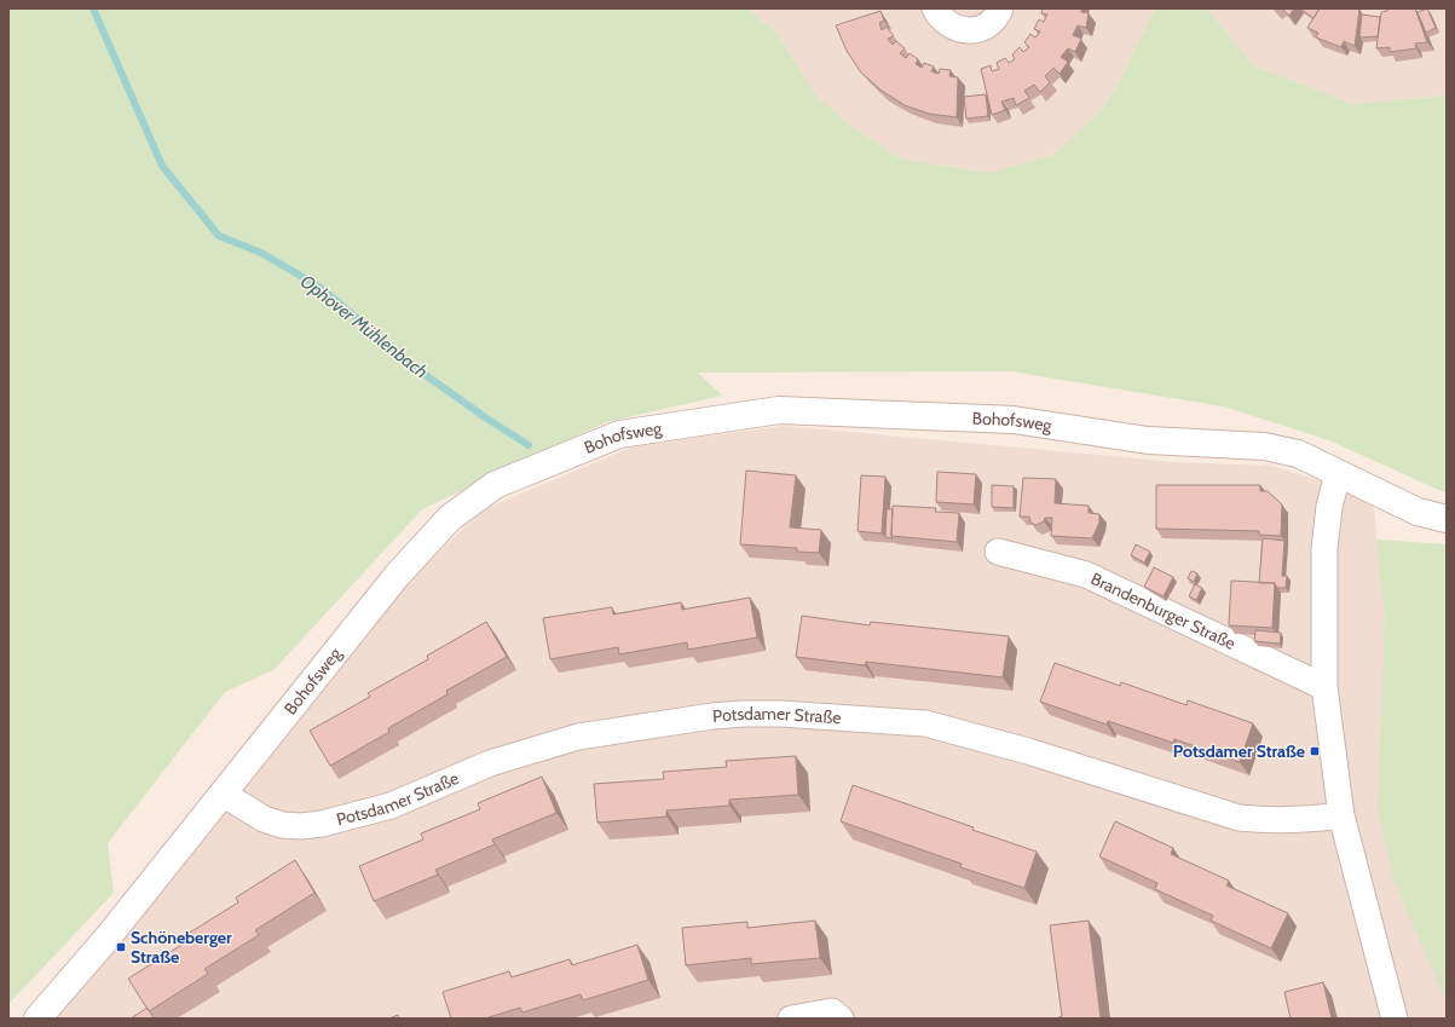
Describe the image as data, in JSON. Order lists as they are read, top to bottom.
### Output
{
  "streets": {
    "street": ["Bohofsweg", "Brandenburger Straße", "Potsdamer Straße"]
  },
  "crossings": [
    ["Bohofsweg", "Potsdamer Straße"]
  ],
  "water": ["Ophover Mühlenbach"],
  "places": {
    "transit": ["Potsdamer Straße", "Schöneberger Straße"]
  }
}
